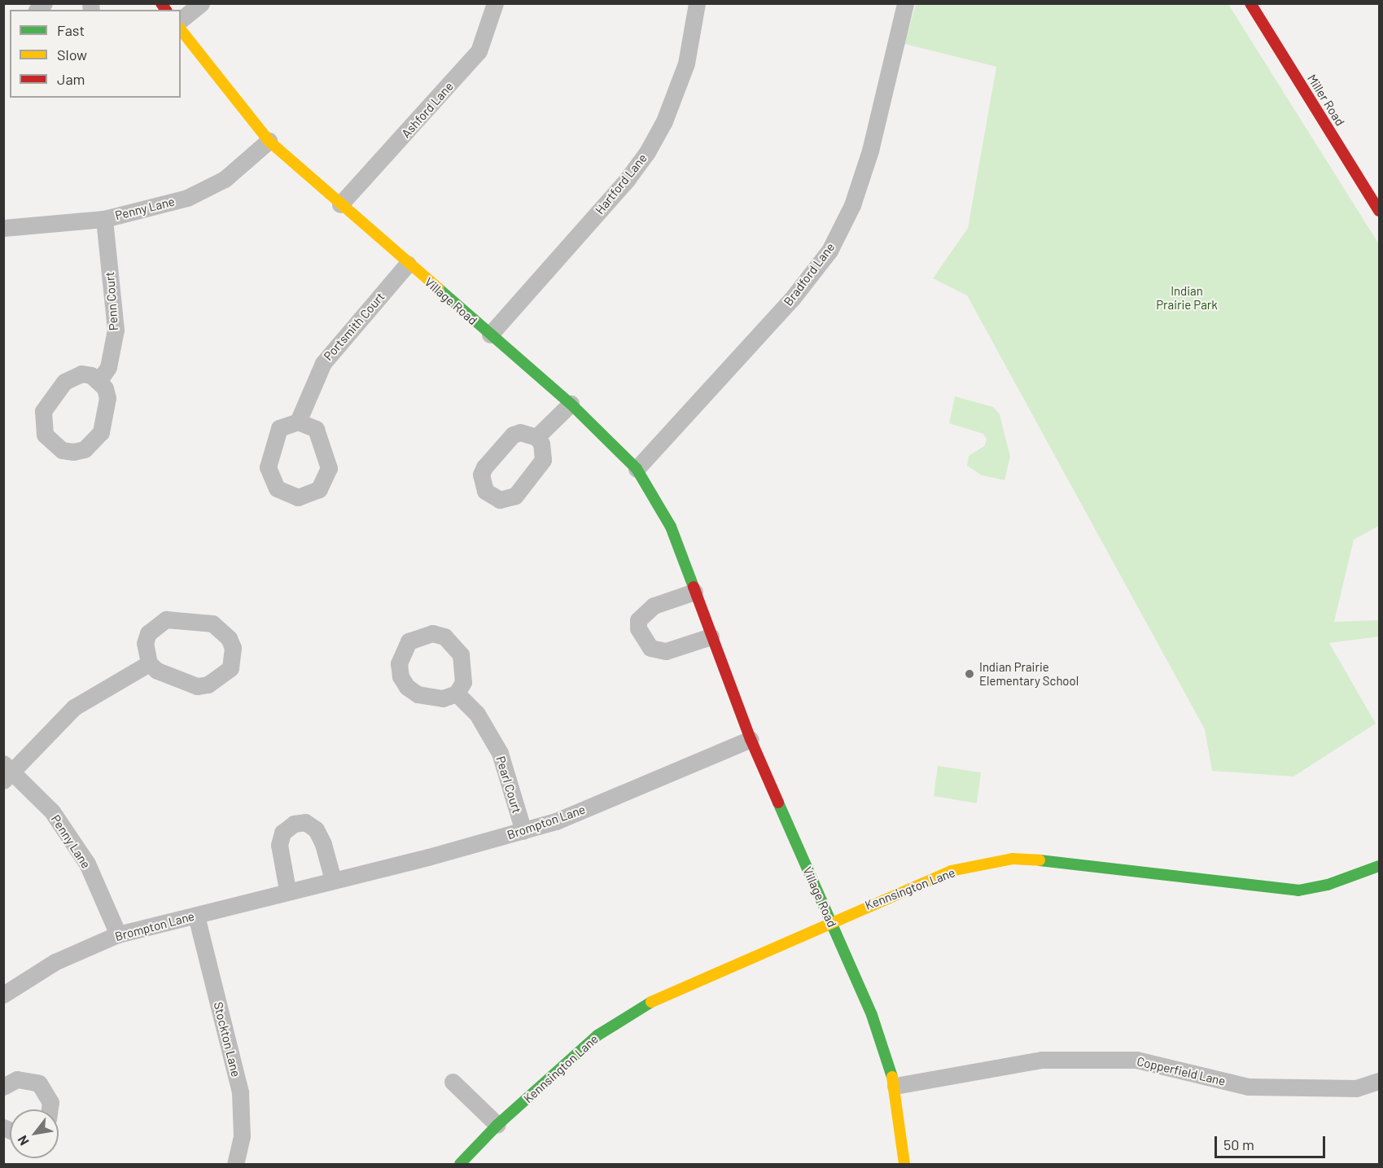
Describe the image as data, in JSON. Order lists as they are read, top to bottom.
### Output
{
  "streets": {
    "street": [
      "Miller Road",
      "Ashford Lane",
      "Hartford Lane",
      "Penny Lane",
      "Bradford Lane",
      "Penn Court",
      "Village Road",
      "Portsmith Court",
      "Pearl Court",
      "Brompton Lane",
      "Kennsington Lane",
      "Stockton Lane",
      "Copperfield Lane"
    ]
  },
  "crossings": [
    ["Ashford Lane", "Village Road"],
    ["Hartford Lane", "Village Road"],
    ["Penny Lane", "Penn Court"],
    ["Penny Lane", "Village Road"],
    ["Penny Lane", "Brompton Lane"],
    ["Bradford Lane", "Village Road"],
    ["Village Road", "Portsmith Court"],
    ["Village Road", "Brompton Lane"],
    ["Village Road", "Kennsington Lane"],
    ["Village Road", "Copperfield Lane"],
    ["Pearl Court", "Brompton Lane"],
    ["Brompton Lane", "Stockton Lane"]
  ],
  "parks": ["Indian Prairie Park"],
  "places": ["Indian Prairie Elementary School"],
  "legend": ["Fast", "Slow", "Jam"],
  "scale_bar": "50 m",
  "north": "bottom left"
}
